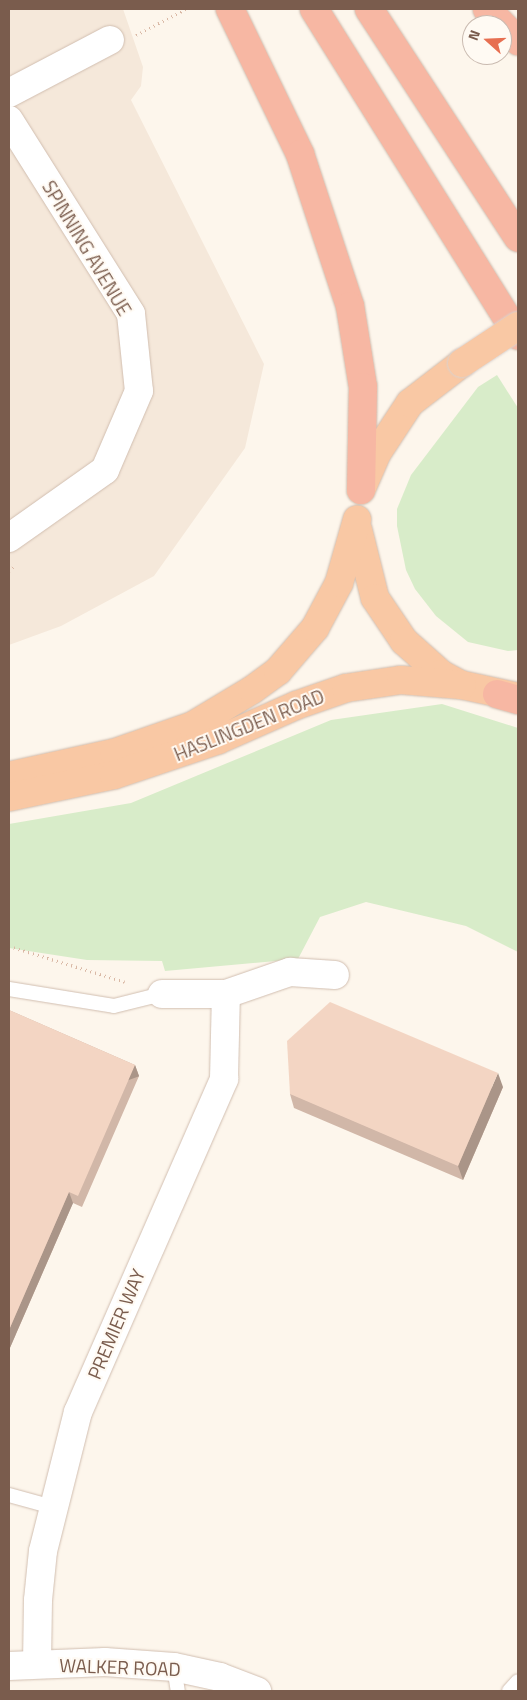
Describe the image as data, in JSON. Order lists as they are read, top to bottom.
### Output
{
  "streets": {
    "highway": ["HASLINGDEN ROAD"],
    "street": ["SPINNING AVENUE", "PREMIER WAY", "WALKER ROAD"]
  },
  "crossings": [
    ["PREMIER WAY", "WALKER ROAD"]
  ],
  "north": "left"
}
